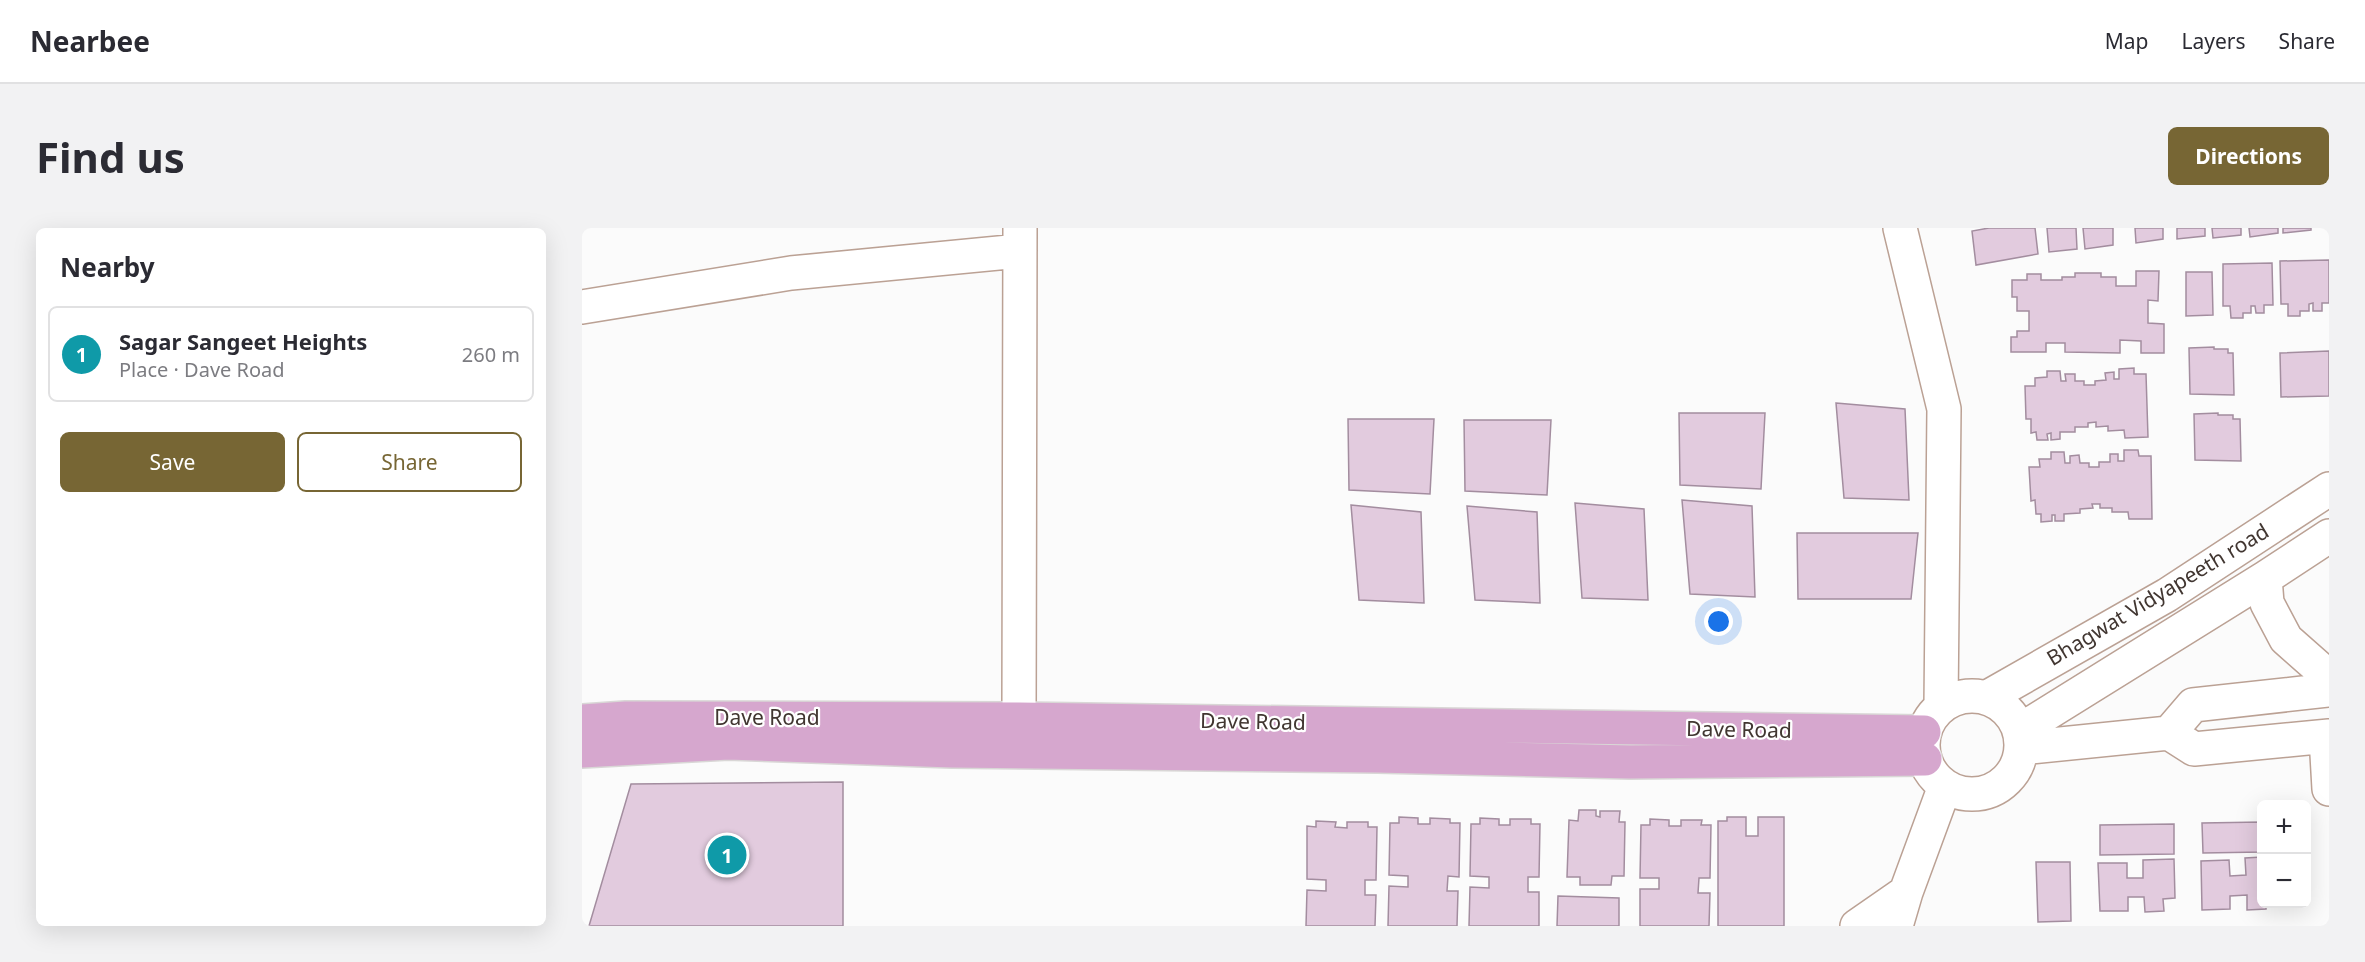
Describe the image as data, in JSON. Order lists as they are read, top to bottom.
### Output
{
  "streets": {
    "main road": ["Dave Road"],
    "street": ["Bhagwat Vidyapeeth road"]
  },
  "crossings": [
    ["Bhagwat Vidyapeeth road", "Dave Road"]
  ],
  "page": {
    "header": "Nearbee",
    "nav": ["Map", "Layers", "Share"],
    "buttons": [
      "Directions",
      ["Save", "Share"]
    ],
    "title": "Find us",
    "heading": "Nearby",
    "list": [
      {
        "mark": "1",
        "name": "Sagar Sangeet Heights",
        "note": "Place · Dave Road",
        "value": "260 m"
      }
    ],
    "map_buttons": ["+", "−"],
    "pins": "1"
  }
}
